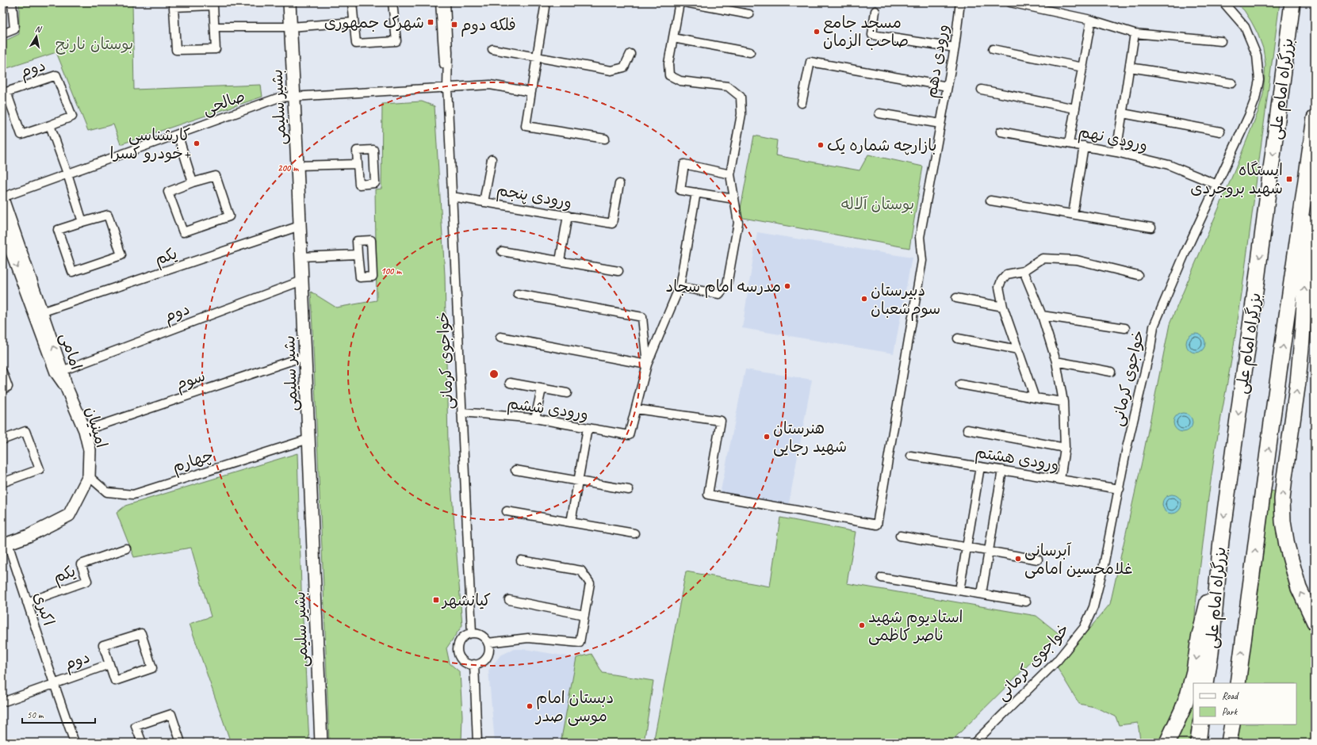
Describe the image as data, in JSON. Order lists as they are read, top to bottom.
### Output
{
  "streets": {
    "highway": ["بزرگراه امام علی"],
    "main road": ["بشیر سلیمی", "امامی", "امینیان"],
    "street": [
      "ورودی دهم",
      "دوم",
      "صالحی",
      "ورودی نهم",
      "ورودی پنجم",
      "یکم",
      "خواجوی کرمانی",
      "سوم",
      "ورودی ششم",
      "ورودی هشتم",
      "چهارم",
      "اکبری"
    ]
  },
  "crossings": [
    ["ورودی دهم", "ورودی ششم"],
    ["دوم", "بشیر سلیمی"],
    ["دوم", "امامی"],
    ["دوم", "اکبری"],
    ["صالحی", "بشیر سلیمی"],
    ["صالحی", "امامی"],
    ["صالحی", "خواجوی کرمانی"],
    ["بشیر سلیمی", "یکم"],
    ["بشیر سلیمی", "سوم"],
    ["بشیر سلیمی", "چهارم"],
    ["ورودی نهم", "خواجوی کرمانی"],
    ["ورودی پنجم", "خواجوی کرمانی"],
    ["یکم", "امامی"],
    ["یکم", "اکبری"],
    ["امامی", "امینیان"],
    ["خواجوی کرمانی", "ورودی ششم"],
    ["خواجوی کرمانی", "ورودی هشتم"],
    ["سوم", "امینیان"],
    ["امینیان", "چهارم"],
    ["امینیان", "اکبری"]
  ],
  "parks": ["بوستان نارنج", "بوستان آلاله"],
  "places": {
    "transit": [
      "شهرک جمهوری",
      "فلکه دوم",
      "ایستگاه شهید بروجردی",
      "کیانشهر"
    ],
    "other": [
      "مسجد جامع صاحب الزمان",
      "کارشناسی خودرو کسرا+",
      "بازارچه شماره یک",
      "مدرسه امام سجاد",
      "دبیرستان سوم‌شعبان",
      "هنرستان شهید رجایی",
      "آبرسانی غلامحسین امامی",
      "استادیوم شهید ناصر کاظمی",
      "دبستان امام موسی صدر"
    ]
  },
  "legend": ["Road", "Park"],
  "scale_bar": "50 m",
  "north": "top",
  "rings": ["200 m", "100 m"]
}
